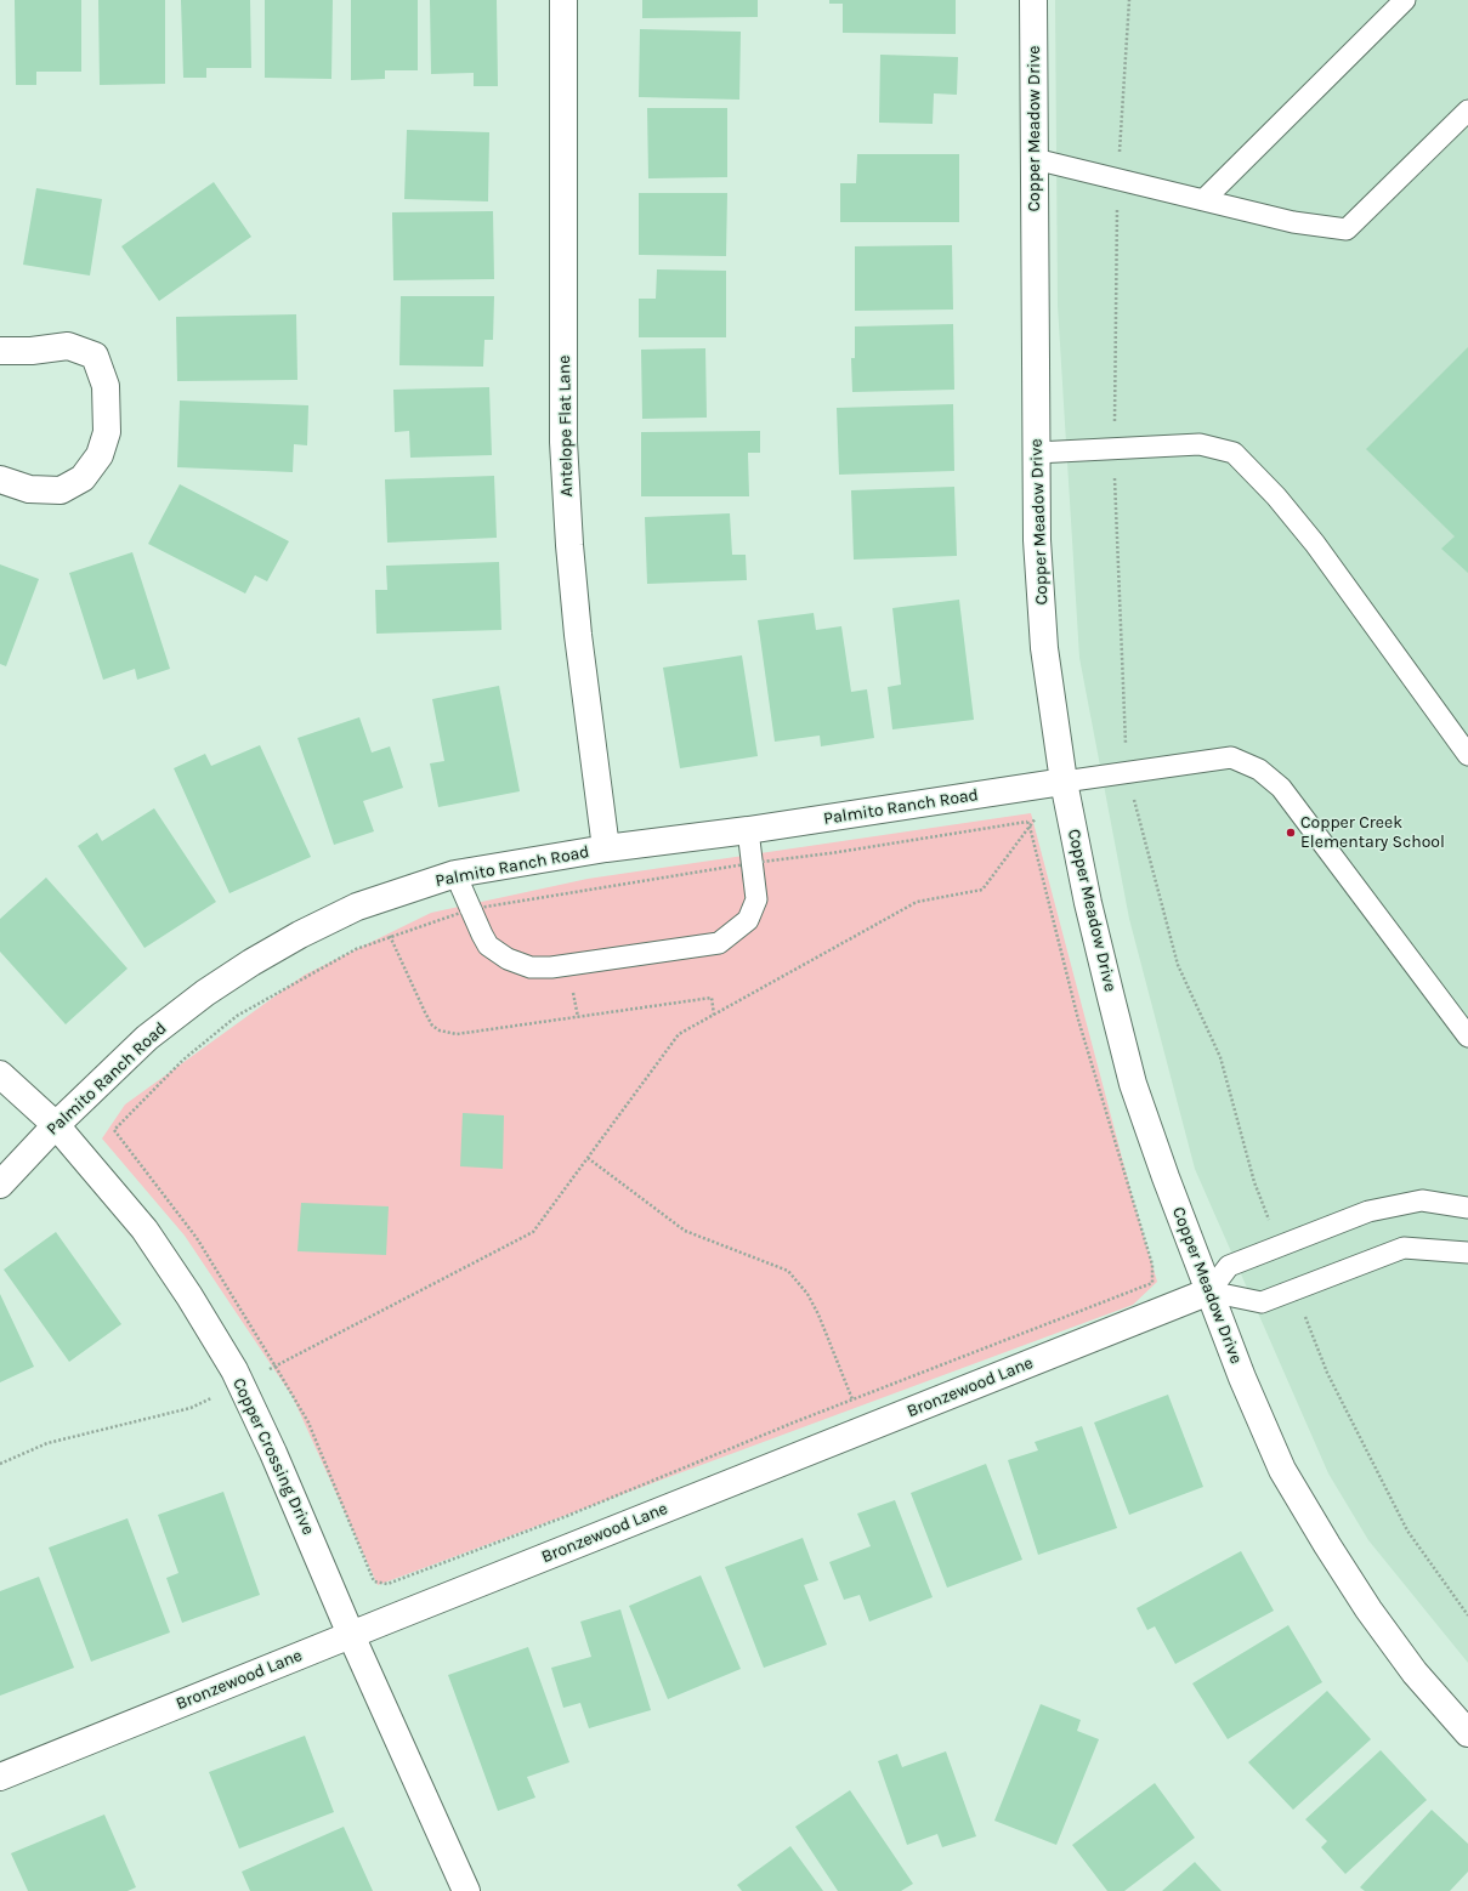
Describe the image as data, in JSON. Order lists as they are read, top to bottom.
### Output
{
  "streets": {
    "street": [
      "Copper Meadow Drive",
      "Antelope Flat Lane",
      "Palmito Ranch Road",
      "Bronzewood Lane",
      "Copper Crossing Drive"
    ]
  },
  "crossings": [
    ["Copper Meadow Drive", "Palmito Ranch Road"],
    ["Copper Meadow Drive", "Bronzewood Lane"],
    ["Antelope Flat Lane", "Palmito Ranch Road"],
    ["Palmito Ranch Road", "Copper Crossing Drive"],
    ["Bronzewood Lane", "Copper Crossing Drive"]
  ],
  "places": ["Copper Creek Elementary School"]
}
